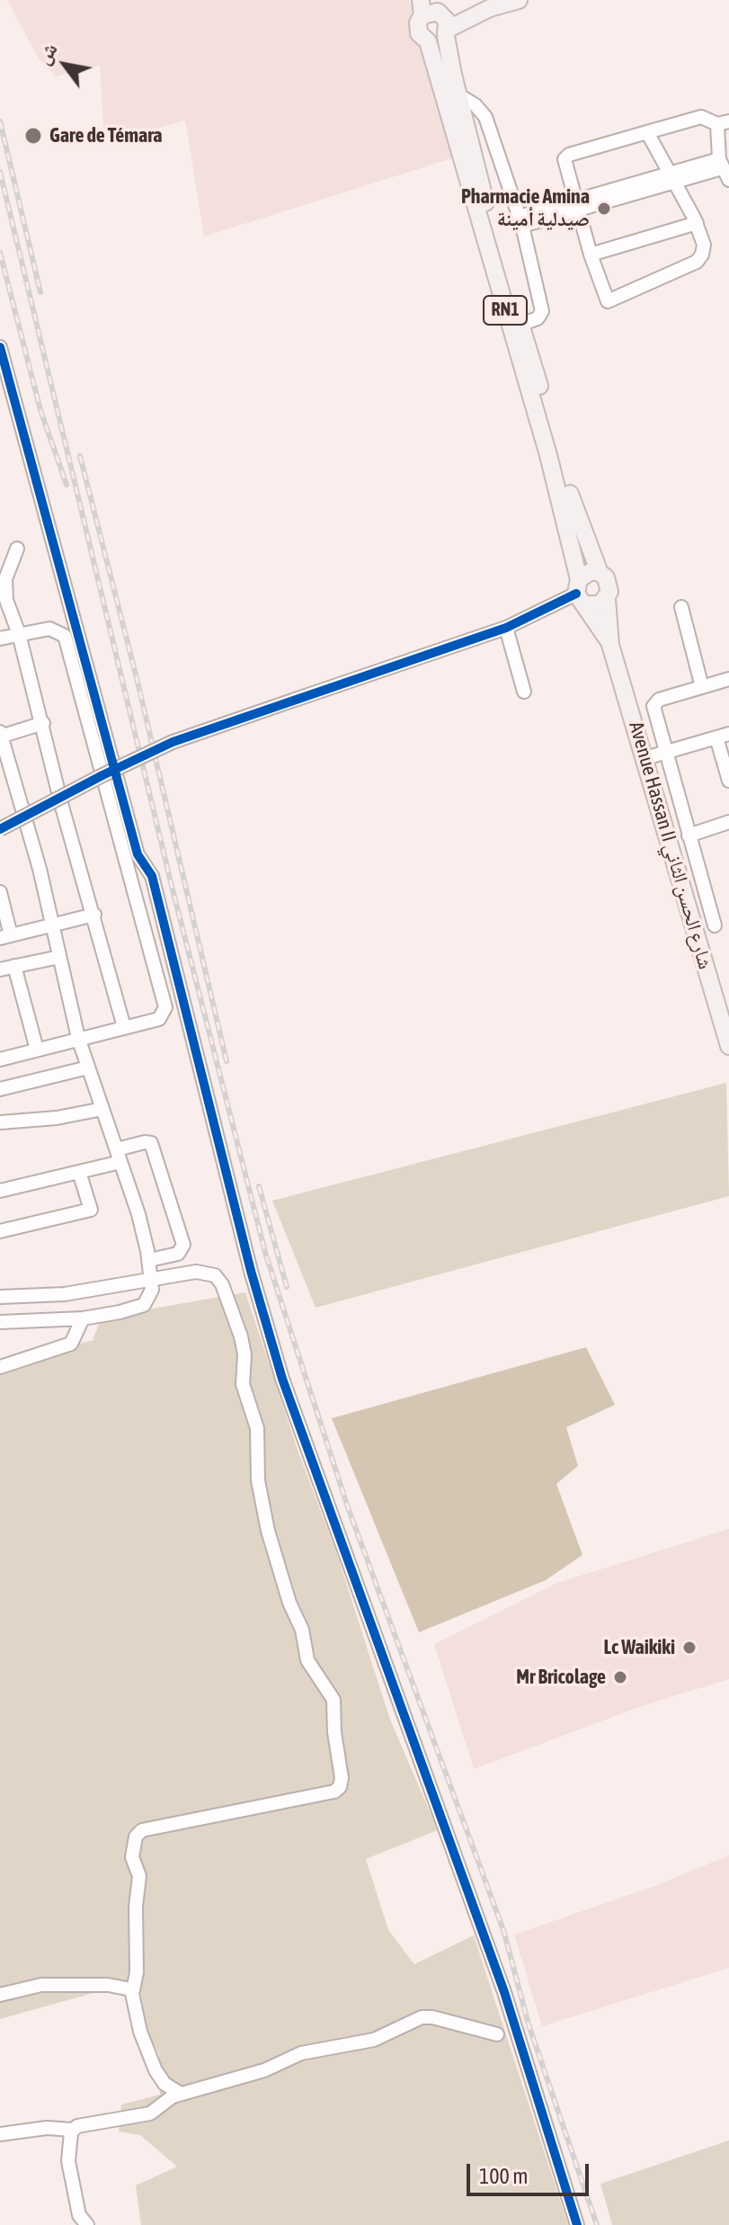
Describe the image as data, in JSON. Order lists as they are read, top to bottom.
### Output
{
  "streets": {
    "main road": ["RN1", "Avenue Hassan II شارع الحسن الثاني"]
  },
  "crossings": [
    ["RN1", "Avenue Hassan II شارع الحسن الثاني"]
  ],
  "places": [
    "Gare de Témara",
    "Pharmacie Amina صيدلية أمينة",
    "Lc Waikiki",
    "Mr Bricolage"
  ],
  "scale_bar": "100 m",
  "north": "top left"
}
